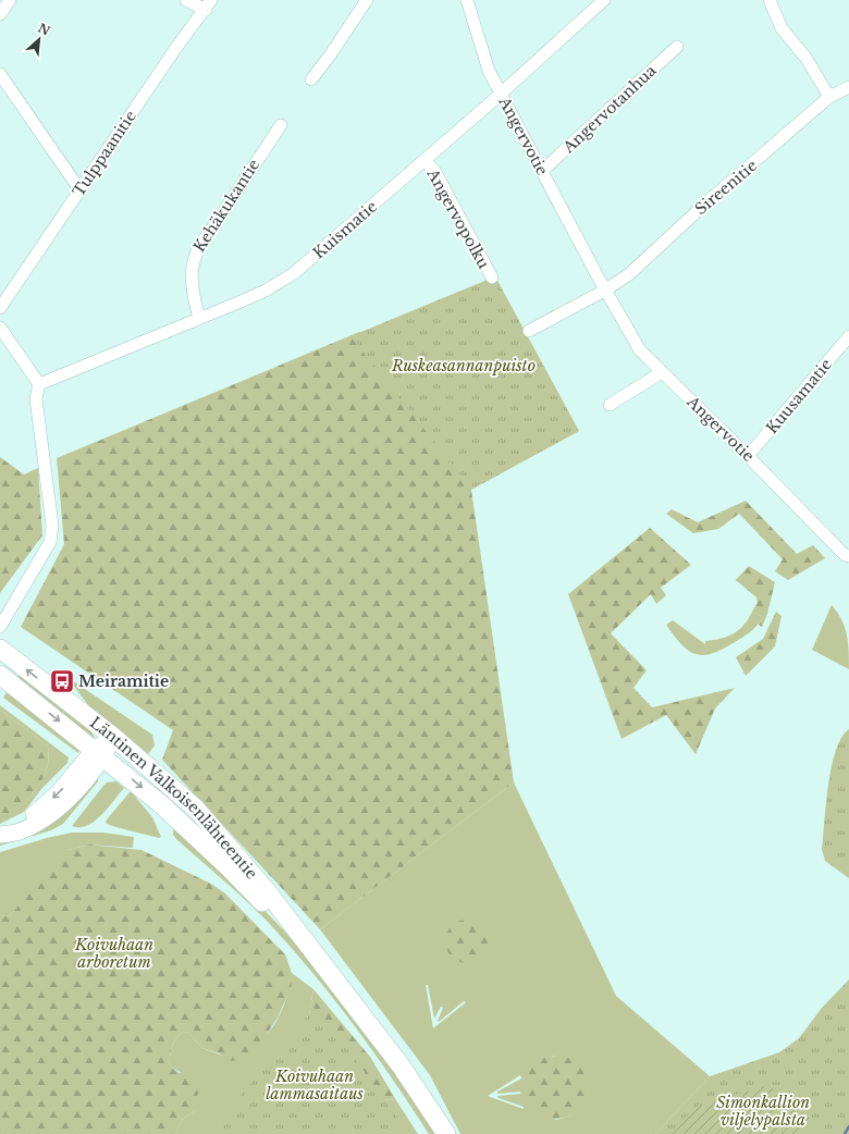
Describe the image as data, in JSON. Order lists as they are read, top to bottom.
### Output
{
  "streets": {
    "main road": ["Läntinen Valkoisenlähteentie"],
    "street": [
      "Angervotanhua",
      "Angervotie",
      "Tulppaanitie",
      "Sireenitie",
      "Kehäkukantie",
      "Angervopolku",
      "Kuismatie",
      "Kuusamatie"
    ]
  },
  "crossings": [
    ["Angervotanhua", "Angervotie"],
    ["Angervotie", "Sireenitie"],
    ["Angervotie", "Kuismatie"],
    ["Angervotie", "Kuusamatie"],
    ["Kehäkukantie", "Kuismatie"],
    ["Angervopolku", "Kuismatie"]
  ],
  "parks": [
    "Ruskeasannanpuisto",
    "Koivuhaan arboretum",
    "Koivuhaan lammasaitaus",
    "Simonkallion viljelypalsta"
  ],
  "places": {
    "bus stop": ["Meiramitie"]
  },
  "north": "top right"
}
